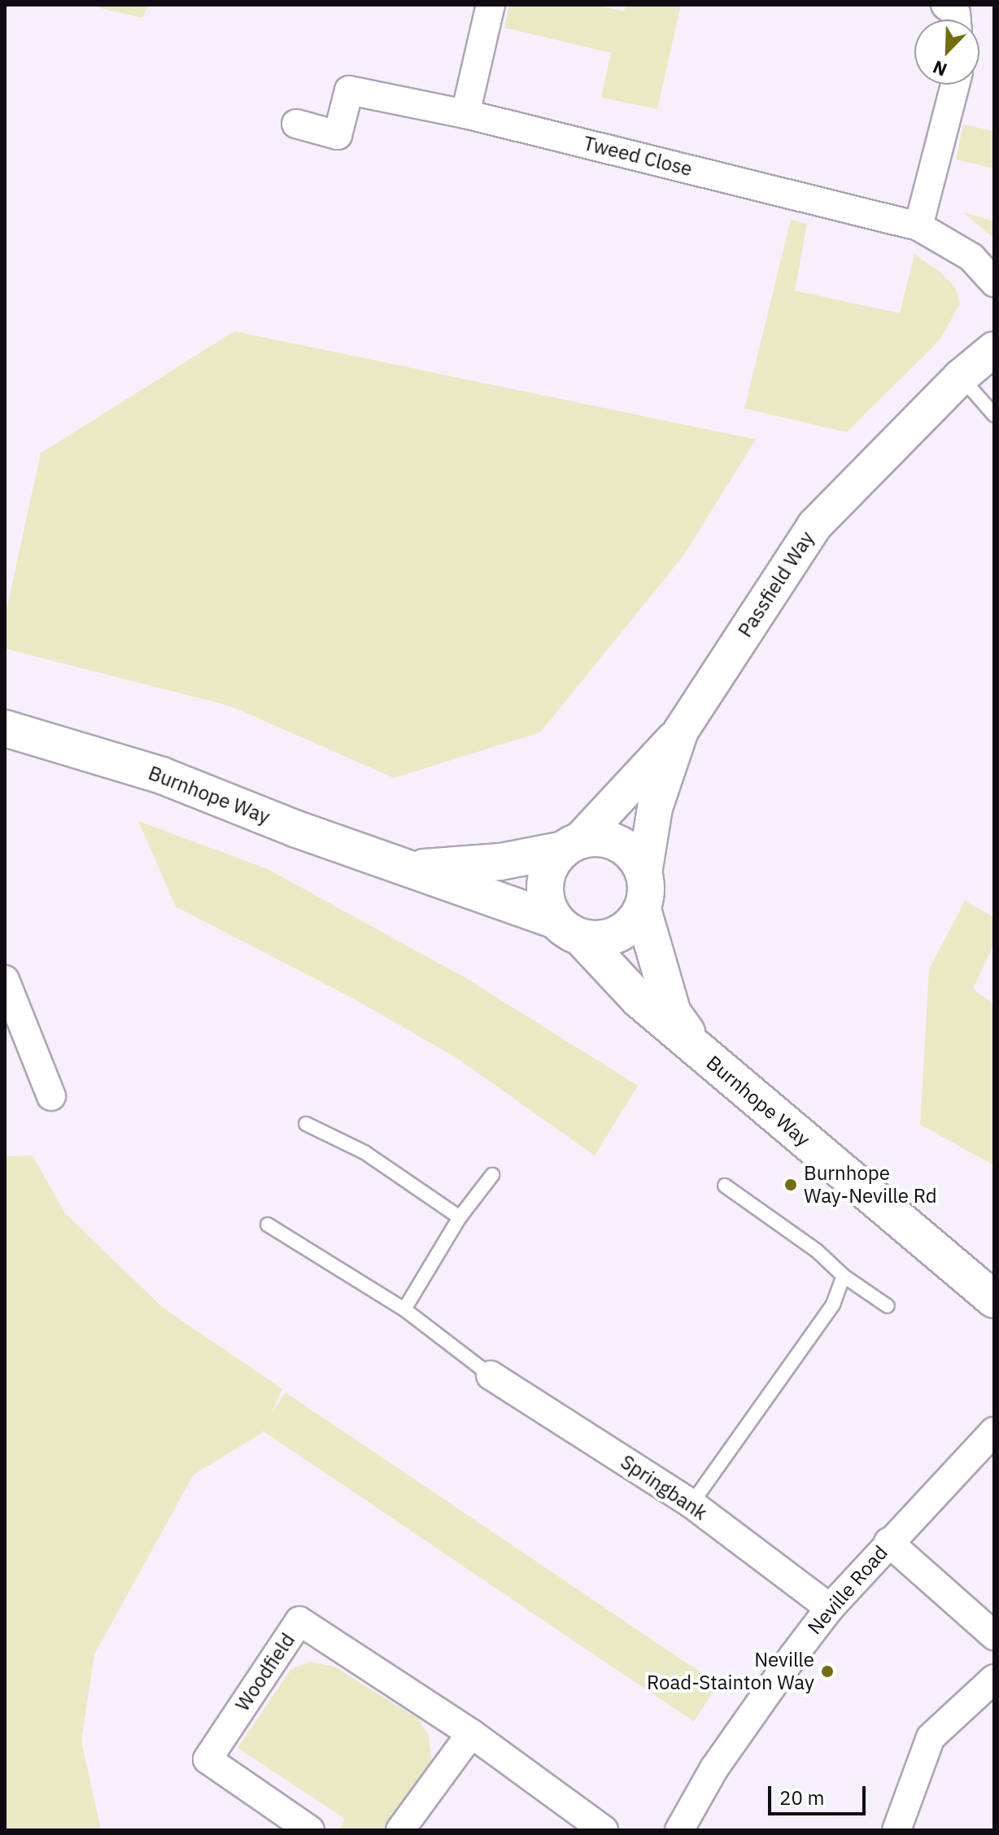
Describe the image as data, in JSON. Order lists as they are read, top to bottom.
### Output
{
  "streets": {
    "main road": ["Burnhope Way"],
    "street": [
      "Tweed Close",
      "Passfield Way",
      "Springbank",
      "Neville Road",
      "Woodfield"
    ]
  },
  "crossings": [
    ["Passfield Way", "Burnhope Way"],
    ["Springbank", "Neville Road"]
  ],
  "places": ["Burnhope Way-Neville Rd", "Neville Road-Stainton Way"],
  "scale_bar": "20 m",
  "north": "bottom left"
}
